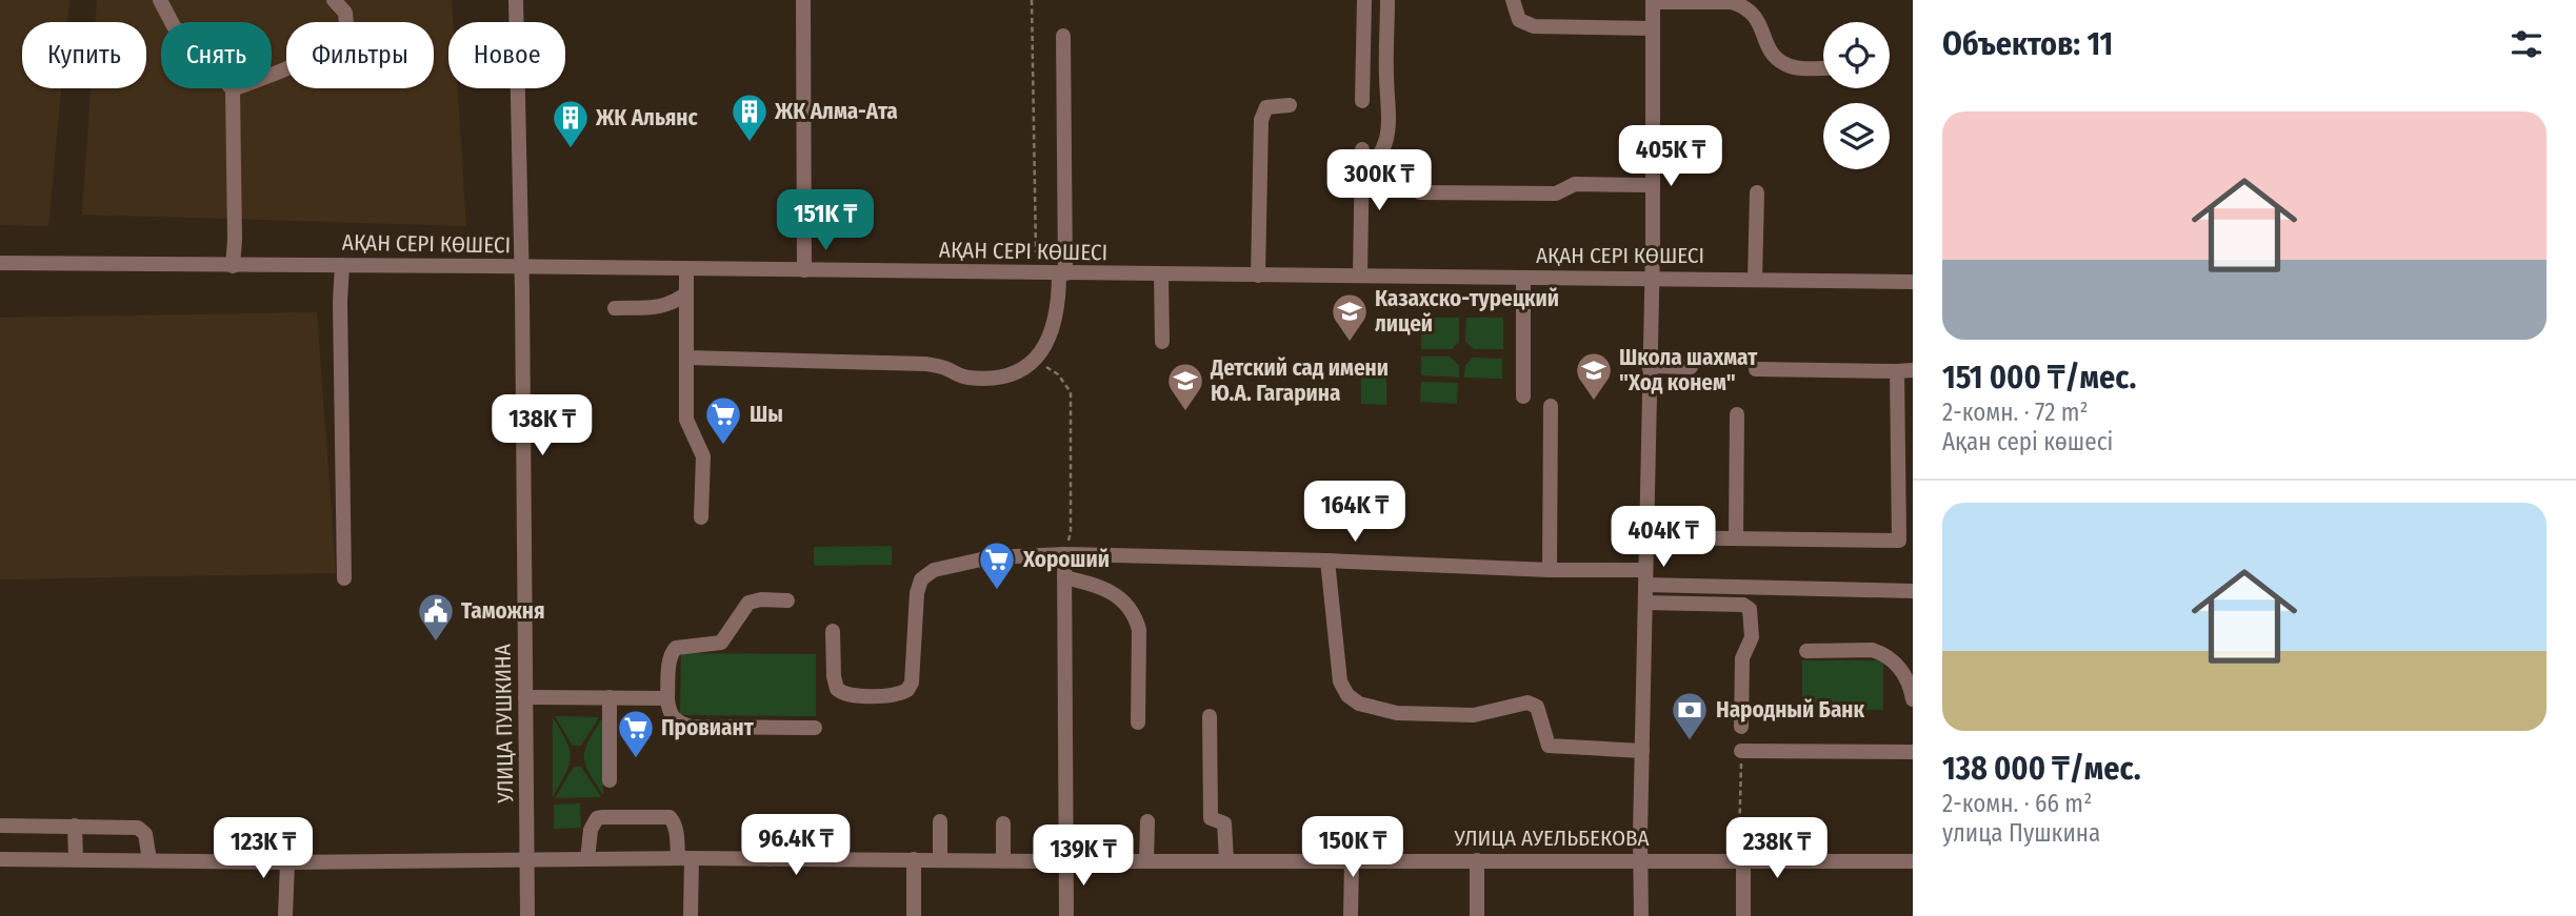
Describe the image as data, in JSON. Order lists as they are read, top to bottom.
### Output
{
  "streets": {
    "street": ["АҚАН СЕРІ КӨШЕСІ", "УЛИЦА ПУШКИНА", "УЛИЦА АУЕЛЬБЕКОВА"]
  },
  "crossings": [
    ["АҚАН СЕРІ КӨШЕСІ", "УЛИЦА ПУШКИНА"],
    ["УЛИЦА ПУШКИНА", "УЛИЦА АУЕЛЬБЕКОВА"]
  ],
  "places": {
    "building": ["ЖК Алма-Ата", "ЖК Альянс"],
    "school or university": ["Казахско-турецкий лицей", "Школа шахмат \"Ход конем\"", "Детский сад имени Ю.А. Гагарина"],
    "supermarket": ["Шы", "Хороший", "Провиант"],
    "public building": ["Таможня"],
    "bank": ["Народный Банк"]
  },
  "page": {
    "heading": "Объектов: 11",
    "chip": [
      "Купить",
      "Снять",
      "Фильтры",
      "Новое"
    ],
    "list": [
      {
        "name": "151 000 ₸/мес.",
        "note": "2-комн. · 72 m² · Ақан сері көшесі"
      },
      {
        "name": "138 000 ₸/мес.",
        "note": "2-комн. · 66 m² · улица Пушкина"
      }
    ],
    "price": [
      "405K ₸",
      "300K ₸",
      "151K ₸",
      "138K ₸",
      "164K ₸",
      "404K ₸",
      "96.4K ₸",
      "150K ₸",
      "123K ₸",
      "238K ₸",
      "139K ₸"
    ]
  }
}
